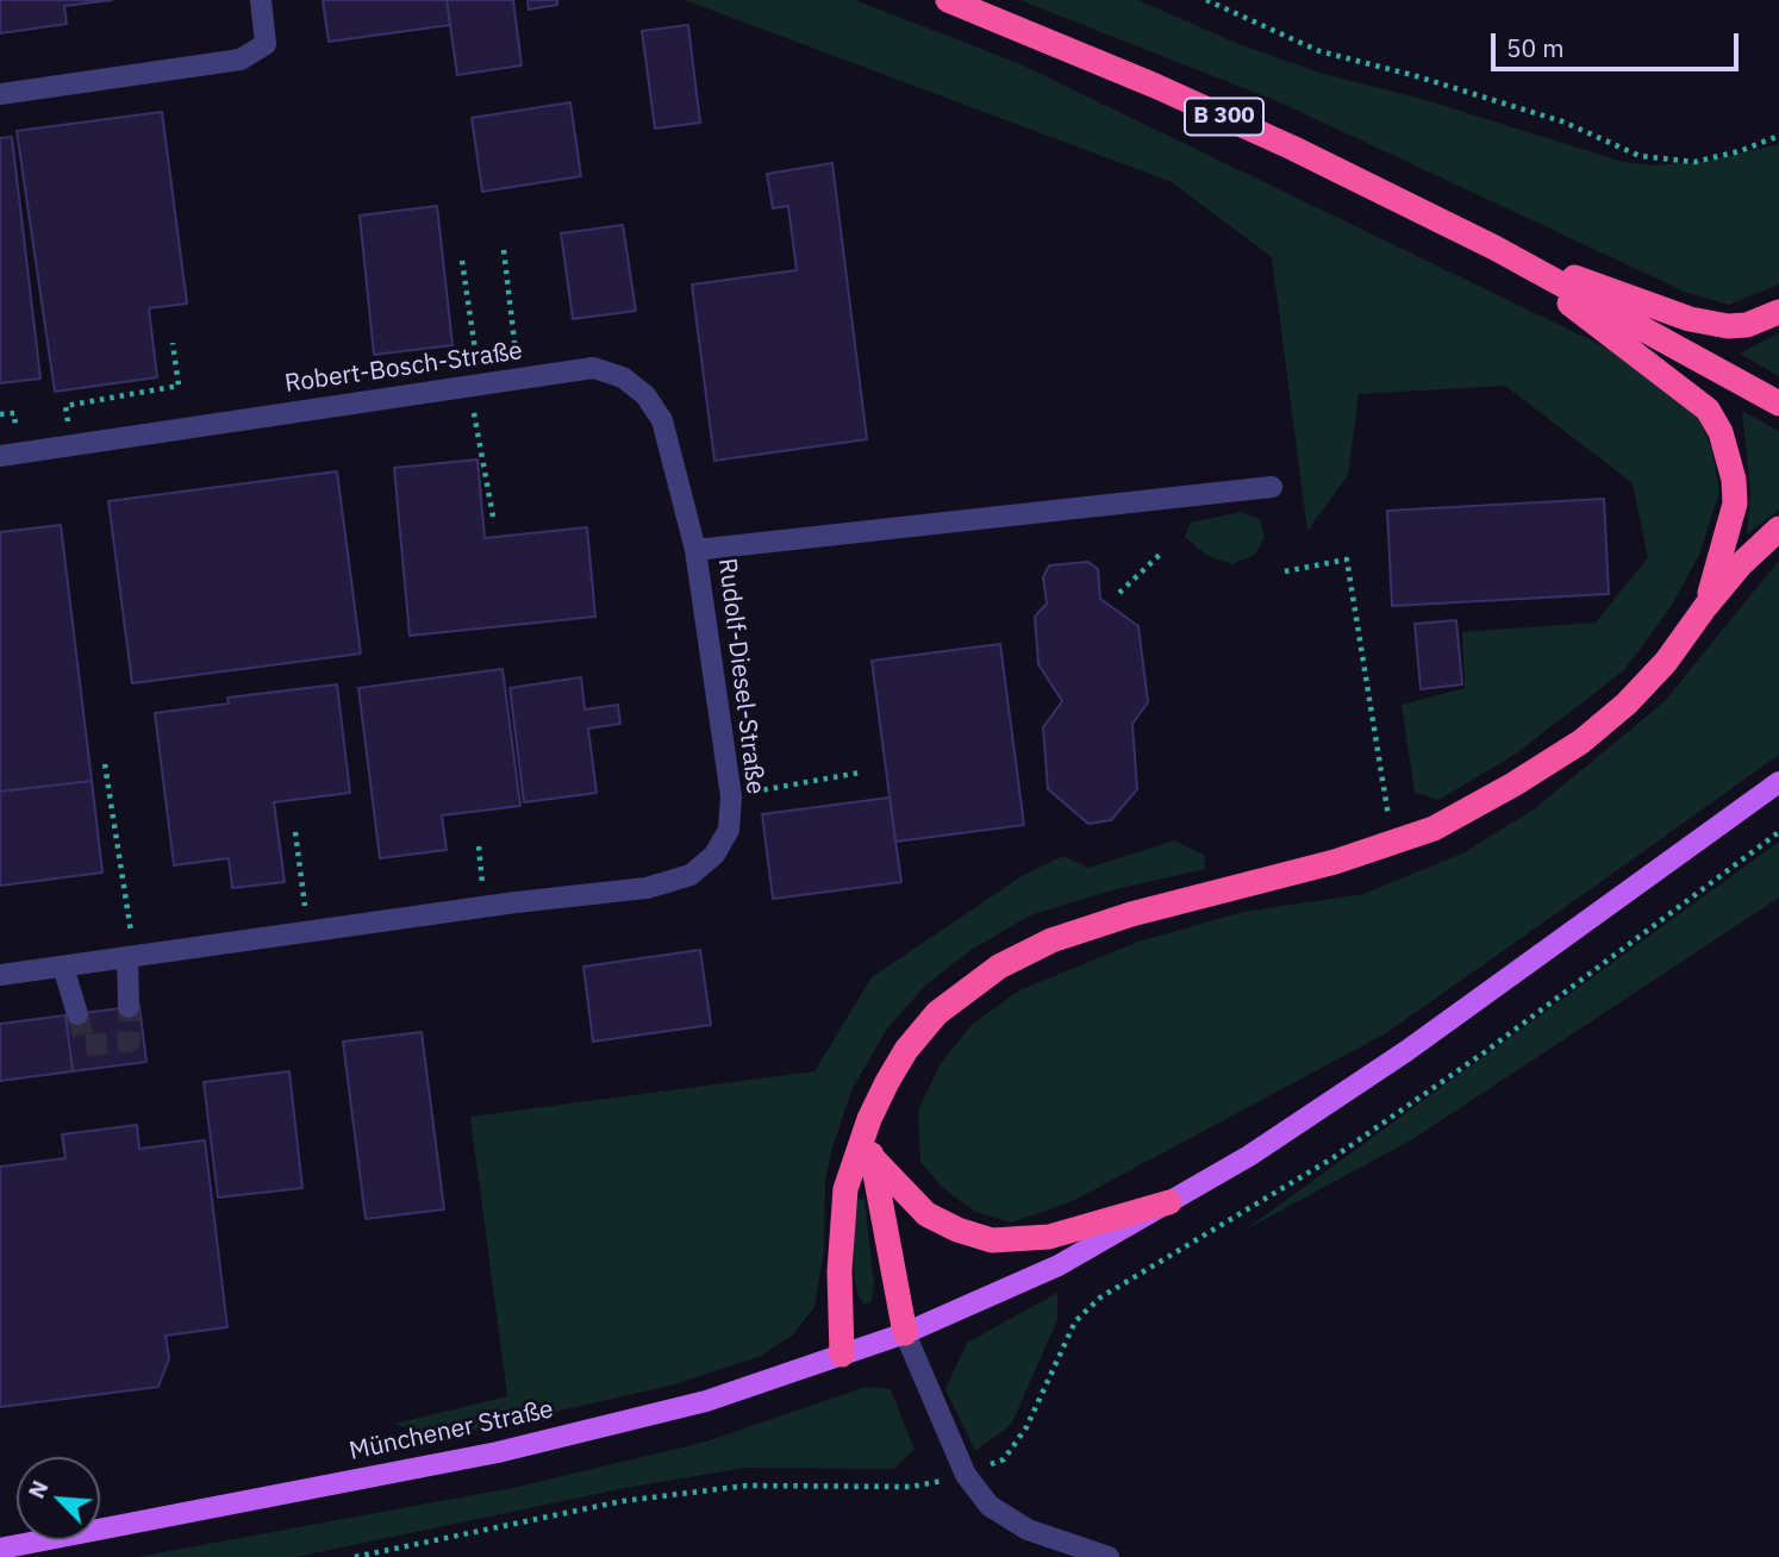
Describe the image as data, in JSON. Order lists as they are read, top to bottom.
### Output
{
  "streets": {
    "highway": ["B 300"],
    "main road": ["Münchener Straße"],
    "street": ["Robert-Bosch-Straße", "Rudolf-Diesel-Straße"]
  },
  "crossings": [
    ["Robert-Bosch-Straße", "Rudolf-Diesel-Straße"]
  ],
  "scale_bar": "50 m",
  "north": "top left"
}
